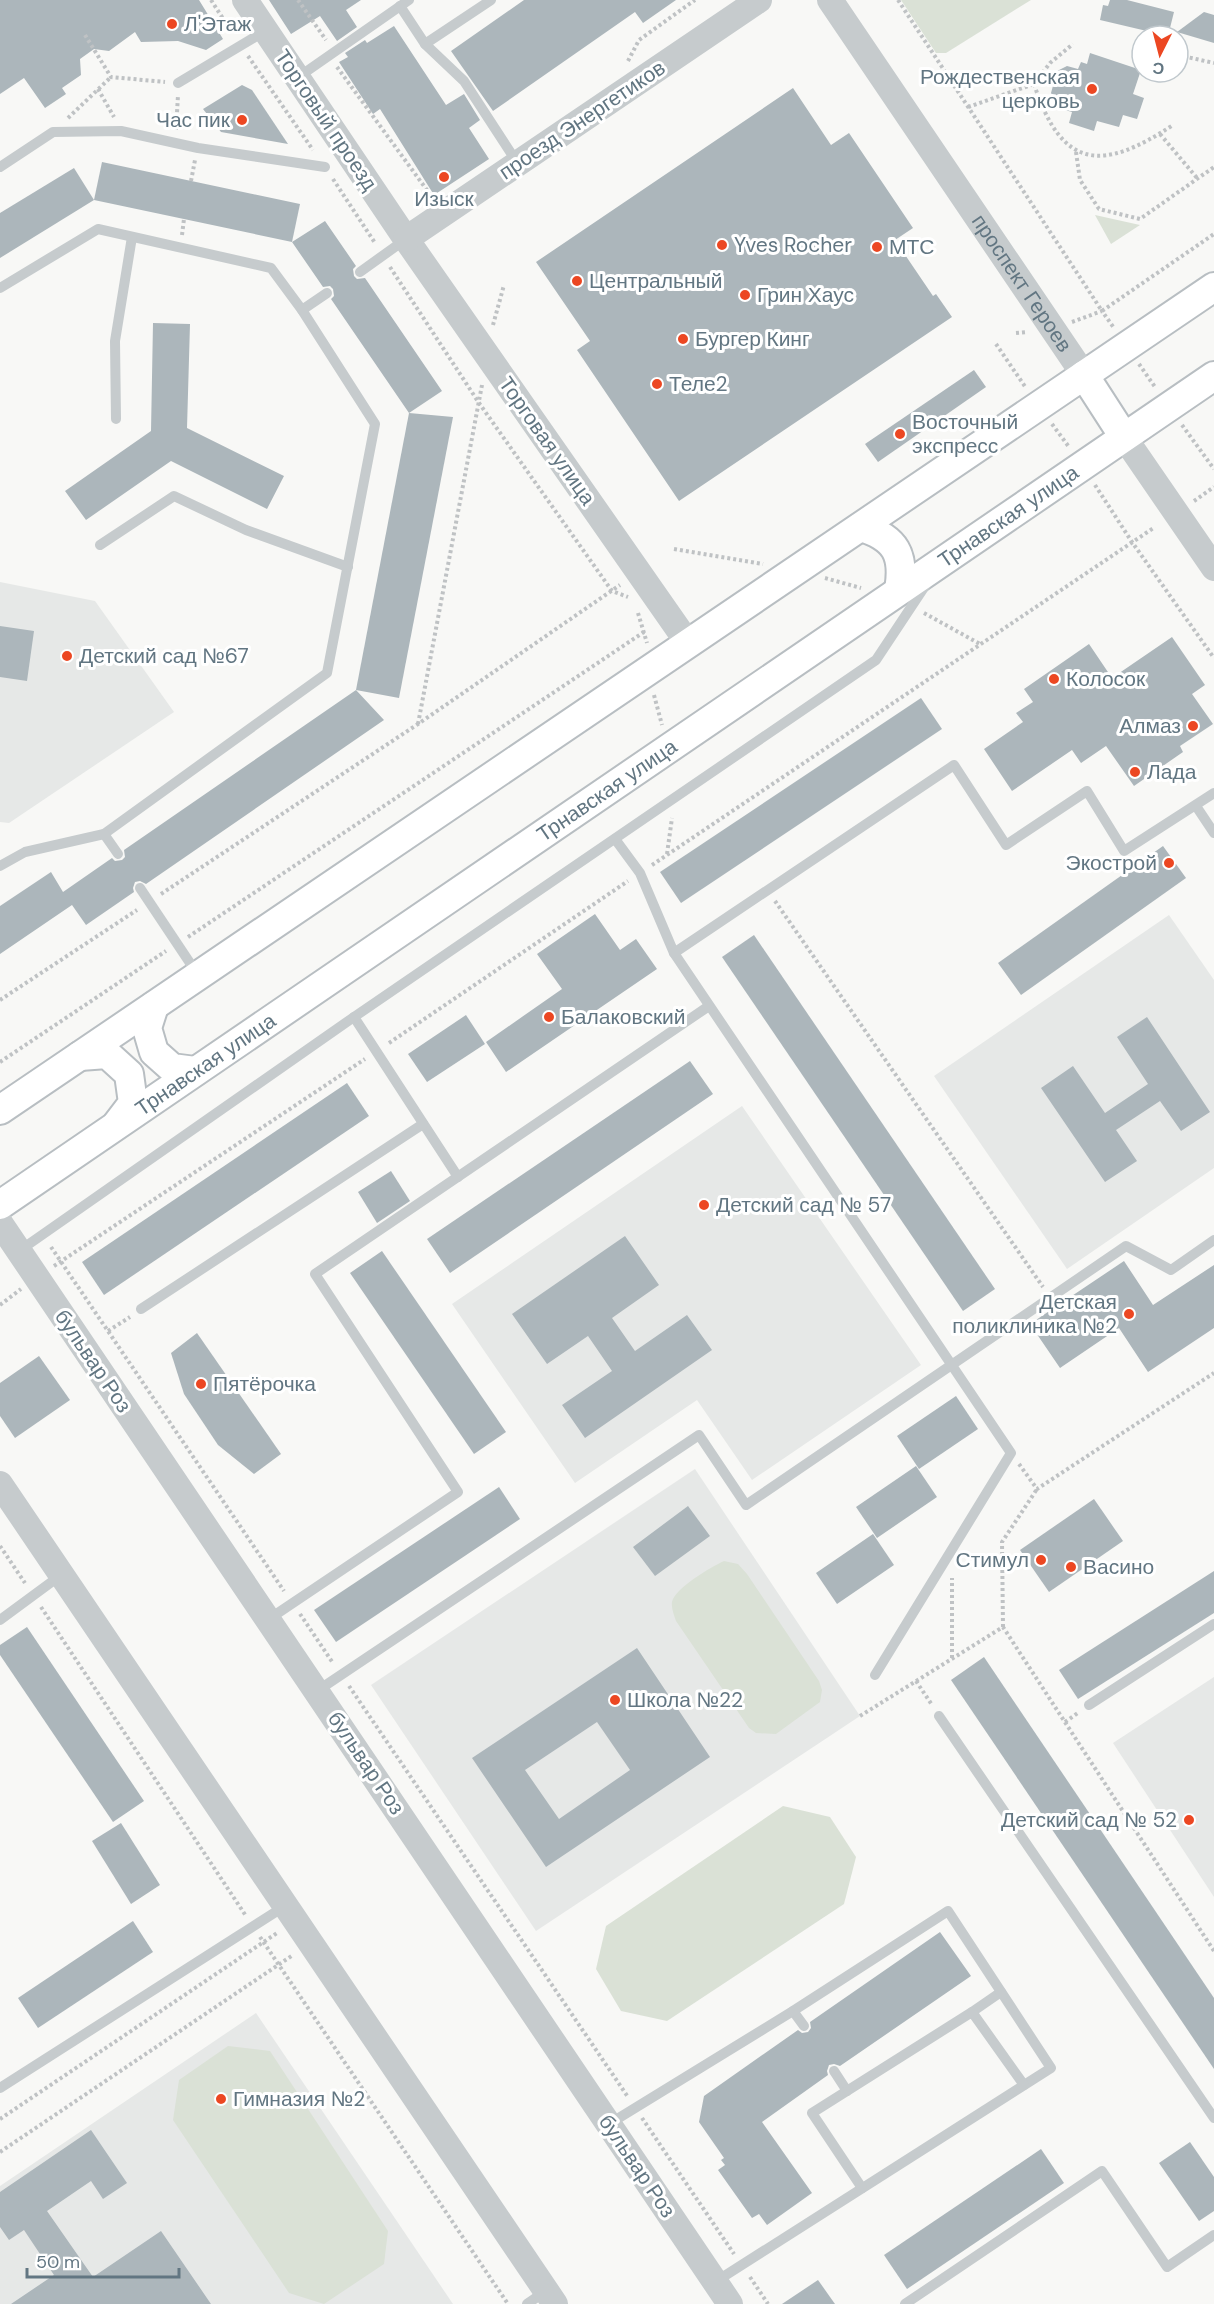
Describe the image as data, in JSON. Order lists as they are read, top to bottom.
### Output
{
  "streets": {
    "main road": ["проспект Героев", "Трнавская улица"],
    "street": [
      "Торговый проезд",
      "проезд Энергетиков",
      "Торговая улица",
      "бульвар Роз"
    ]
  },
  "crossings": [
    ["Торговый проезд", "проезд Энергетиков"],
    ["Торговый проезд", "Торговая улица"],
    ["проезд Энергетиков", "Торговая улица"],
    ["проспект Героев", "Трнавская улица"]
  ],
  "places": [
    "Л'Этаж",
    "Рождественская церковь",
    "Час пик",
    "Изыск",
    "Yves Rocher",
    "МТС",
    "Центральный",
    "Грин Хаус",
    "Бургер Кинг",
    "Теле2",
    "Восточный экспресс",
    "Детский сад №67",
    "Колосок",
    "Алмаз",
    "Лада",
    "Экострой",
    "Балаковский",
    "Детский сад № 57",
    "Детская поликлиника №2",
    "Пятёрочка",
    "Стимул",
    "Васино",
    "Школа №22",
    "Детский сад № 52",
    "Гимназия №2"
  ],
  "scale_bar": "50 m",
  "north": "bottom"
}
